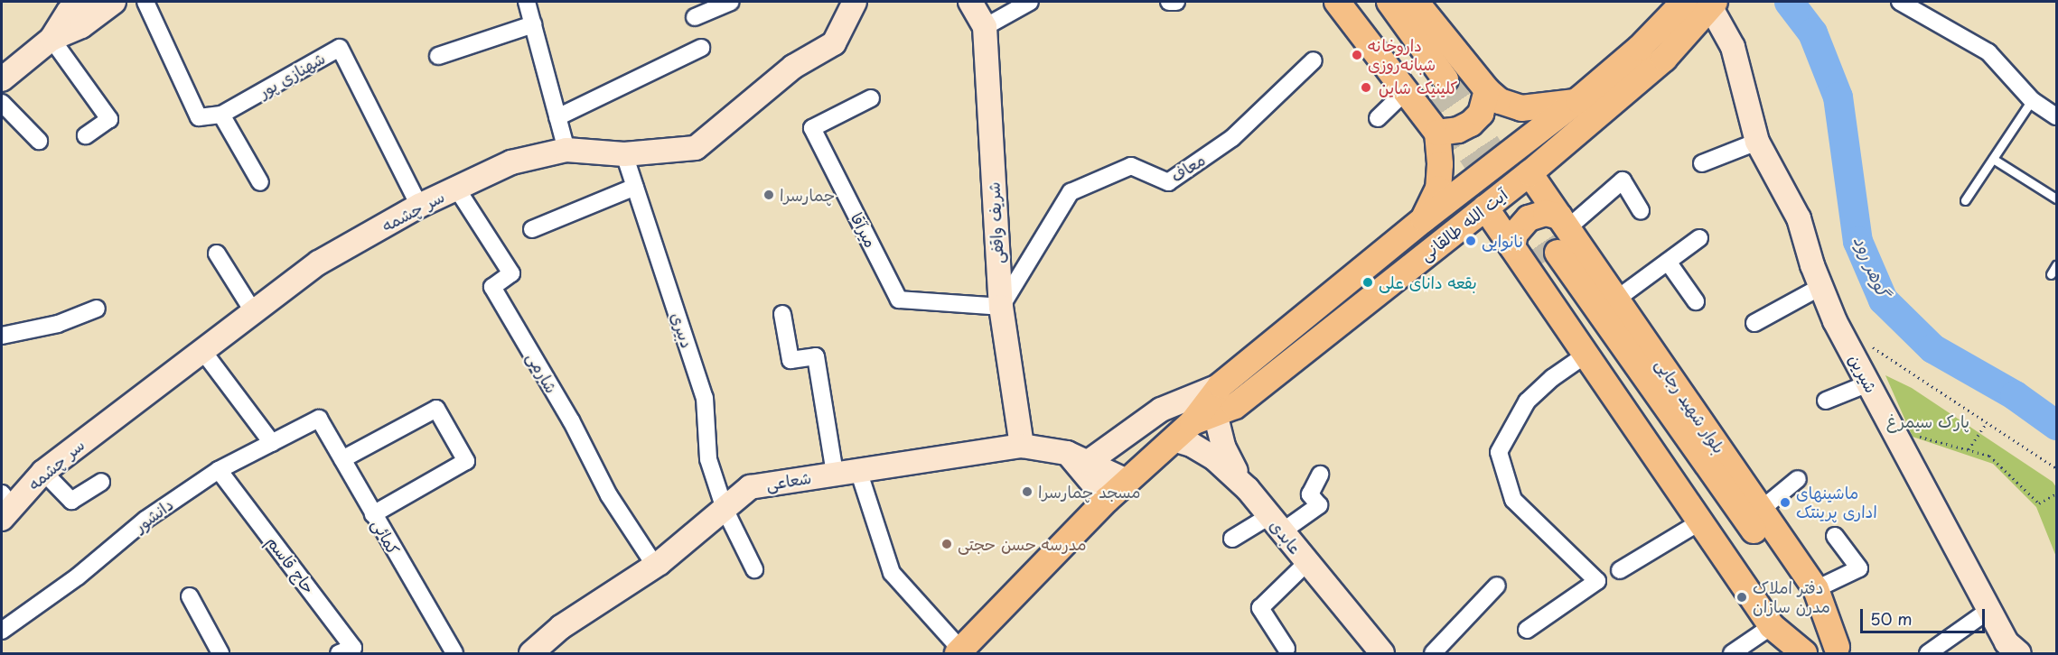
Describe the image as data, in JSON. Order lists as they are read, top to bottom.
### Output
{
  "streets": {
    "main road": ["آیت الله طالقانی", "بلوار شهید رجایی"],
    "street": [
      "شهنازی پور",
      "معاف",
      "سر چشمه",
      "شریف واقفی",
      "میرآقا",
      "دبیری",
      "شارمی",
      "شیرین",
      "شعاعی",
      "دانشور",
      "کمائی",
      "عابدی",
      "حاج قاسم"
    ]
  },
  "crossings": [
    ["شهنازی پور", "سر چشمه"],
    ["معاف", "شریف واقفی"],
    ["معاف", "میرآقا"],
    ["سر چشمه", "دبیری"],
    ["سر چشمه", "شارمی"],
    ["شریف واقفی", "میرآقا"],
    ["شریف واقفی", "شعاعی"],
    ["آیت الله طالقانی", "شیرین"],
    ["آیت الله طالقانی", "بلوار شهید رجایی"],
    ["آیت الله طالقانی", "شعاعی"],
    ["آیت الله طالقانی", "عابدی"],
    ["دبیری", "شعاعی"],
    ["شارمی", "شعاعی"],
    ["دانشور", "کمائی"],
    ["دانشور", "حاج قاسم"]
  ],
  "water": ["گوهر رود"],
  "parks": ["پارک سیمرغ"],
  "places": [
    "داروخانه شبانه‌روزی",
    "کلینیک شاین",
    "چمارسرا",
    "نانوایی",
    "بقعه دانای علی",
    "مسجد چمارسرا",
    "ماشینهای اداری پرینتک",
    "مدرسه حسن حجتی",
    "دفتر املاک مدرن سازان"
  ],
  "scale_bar": "50 m"
}
